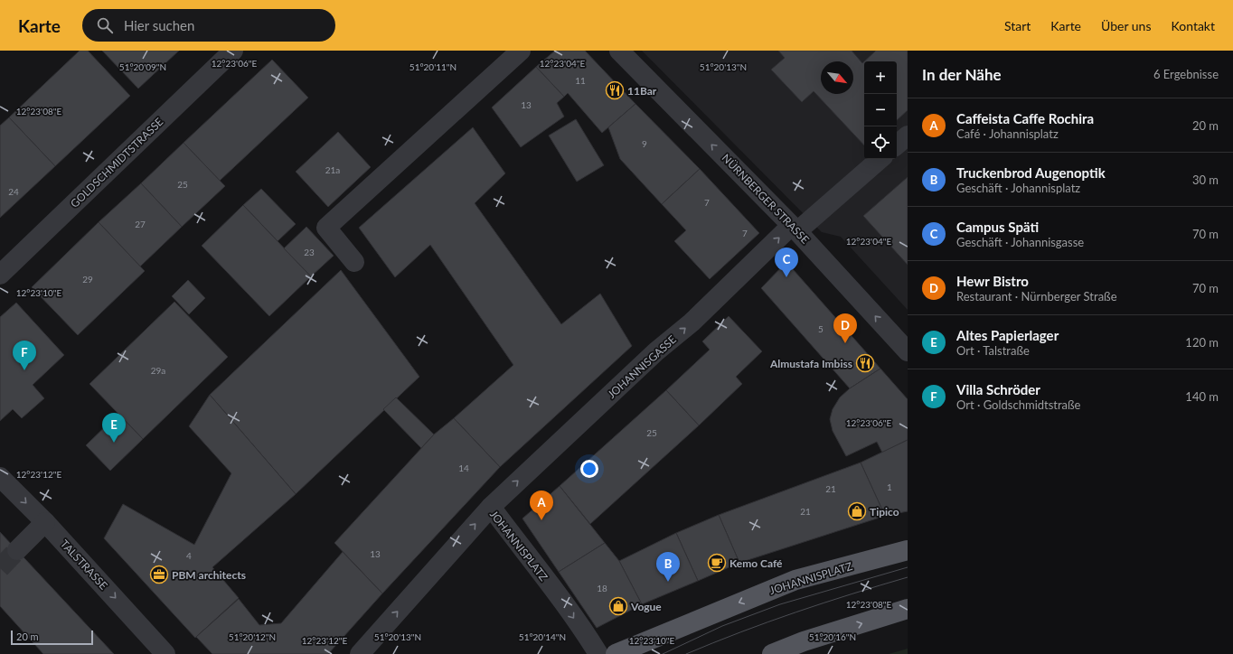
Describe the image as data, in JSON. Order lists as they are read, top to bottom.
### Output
{
  "streets": {
    "main road": ["JOHANNISPLATZ"],
    "street": [
      "GOLDSCHMIDTSTRASSE",
      "NÜRNBERGER STRASSE",
      "JOHANNISGASSE",
      "TALSTRASSE"
    ]
  },
  "crossings": [
    ["NÜRNBERGER STRASSE", "JOHANNISGASSE"],
    ["JOHANNISGASSE", "JOHANNISPLATZ"]
  ],
  "one_way": ["NÜRNBERGER STRASSE", "JOHANNISGASSE", "TALSTRASSE"],
  "places": {
    "restaurant": ["11Bar", "Almustafa Imbiss"],
    "shop": ["Tipico", "Vogue"],
    "cafe": ["Kemo Café"],
    "office": ["PBM architects"]
  },
  "house_numbers": [
    "11",
    "13",
    "9",
    "21a",
    "25",
    "24",
    "7",
    "27",
    "7",
    "23",
    "29",
    "5",
    "29a",
    "25",
    "14",
    "1",
    "21",
    "21",
    "13",
    "4",
    "18"
  ],
  "scale_bar": "20 m",
  "north": "bottom right",
  "page": {
    "header": "Karte",
    "search": "Hier suchen",
    "nav": [
      "Start",
      "Karte",
      "Über uns",
      "Kontakt"
    ],
    "heading": ["In der Nähe", "6 Ergebnisse"],
    "map_buttons": ["+", "−"],
    "list": [
      {
        "mark": "A",
        "name": "Caffeista Caffe Rochira",
        "note": "Café · Johannisplatz",
        "value": "20 m"
      },
      {
        "mark": "B",
        "name": "Truckenbrod Augenoptik",
        "note": "Geschäft · Johannisplatz",
        "value": "30 m"
      },
      {
        "mark": "C",
        "name": "Campus Späti",
        "note": "Geschäft · Johannisgasse",
        "value": "70 m"
      },
      {
        "mark": "D",
        "name": "Hewr Bistro",
        "note": "Restaurant · Nürnberger Straße",
        "value": "70 m"
      },
      {
        "mark": "E",
        "name": "Altes Papierlager",
        "note": "Ort · Talstraße",
        "value": "120 m"
      },
      {
        "mark": "F",
        "name": "Villa Schröder",
        "note": "Ort · Goldschmidtstraße",
        "value": "140 m"
      }
    ],
    "pins": [
      "C",
      "D",
      "F",
      "E",
      "A",
      "B"
    ],
    "scale": "20 m"
  },
  "coordinates": [
    "12°23'06\"E",
    "12°23'04\"E",
    "51°20'09\"N",
    "51°20'11\"N",
    "51°20'13\"N",
    "12°23'08\"E",
    "12°23'10\"E",
    "12°23'12\"E",
    "51°20'12\"N",
    "51°20'14\"N",
    "51°20'16\"N"
  ]
}
